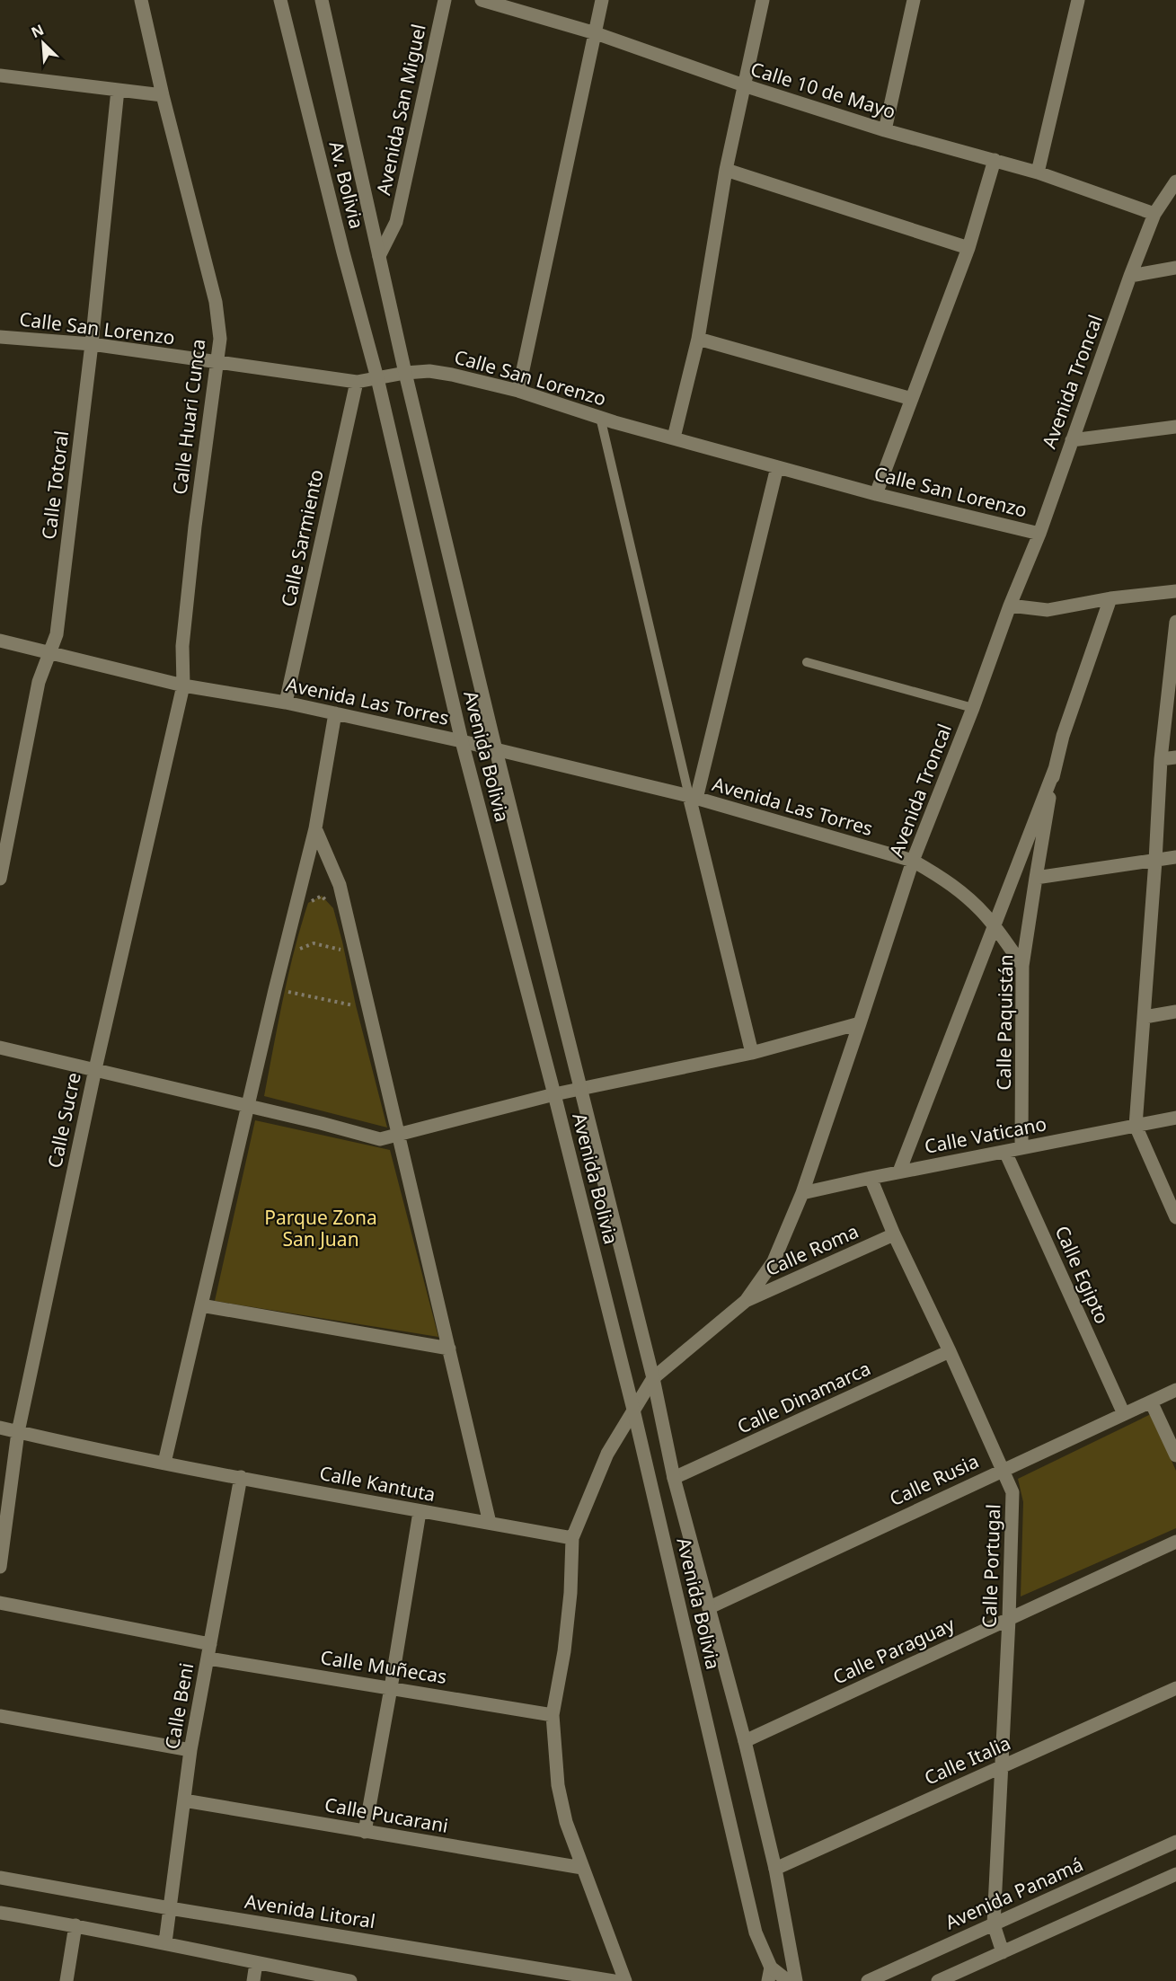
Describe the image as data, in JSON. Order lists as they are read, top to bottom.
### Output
{
  "streets": {
    "street": [
      "Calle 10 de Mayo",
      "Avenida San Miguel",
      "Av. Bolivia",
      "Calle San Lorenzo",
      "Avenida Troncal",
      "Calle Huari Cunca",
      "Calle Totoral",
      "Calle Sarmiento",
      "Avenida Las Torres",
      "Avenida Bolivia",
      "Calle Paquistán",
      "Calle Sucre",
      "Calle Vaticano",
      "Calle Roma",
      "Calle Egipto",
      "Calle Dinamarca",
      "Calle Rusia",
      "Calle Kantuta",
      "Calle Portugal",
      "Calle Paraguay",
      "Calle Muñecas",
      "Calle Beni",
      "Calle Italia",
      "Calle Pucarani",
      "Avenida Panamá",
      "Avenida Litoral"
    ]
  },
  "crossings": [
    ["Calle 10 de Mayo", "Avenida Troncal"],
    ["Avenida San Miguel", "Av. Bolivia"],
    ["Av. Bolivia", "Calle San Lorenzo"],
    ["Av. Bolivia", "Avenida Bolivia"],
    ["Calle San Lorenzo", "Avenida Troncal"],
    ["Calle San Lorenzo", "Calle Huari Cunca"],
    ["Calle San Lorenzo", "Calle Totoral"],
    ["Calle San Lorenzo", "Calle Sarmiento"],
    ["Calle San Lorenzo", "Avenida Bolivia"],
    ["Avenida Troncal", "Avenida Las Torres"],
    ["Avenida Troncal", "Avenida Bolivia"],
    ["Avenida Troncal", "Calle Vaticano"],
    ["Avenida Troncal", "Calle Roma"],
    ["Calle Huari Cunca", "Avenida Las Torres"],
    ["Calle Huari Cunca", "Calle Sucre"],
    ["Calle Totoral", "Avenida Las Torres"],
    ["Calle Sarmiento", "Avenida Las Torres"],
    ["Avenida Las Torres", "Avenida Bolivia"],
    ["Avenida Las Torres", "Calle Paquistán"],
    ["Avenida Las Torres", "Calle Sucre"],
    ["Avenida Bolivia", "Calle Dinamarca"],
    ["Avenida Bolivia", "Calle Rusia"],
    ["Avenida Bolivia", "Calle Paraguay"],
    ["Avenida Bolivia", "Calle Italia"],
    ["Calle Paquistán", "Calle Vaticano"],
    ["Calle Sucre", "Calle Kantuta"],
    ["Calle Vaticano", "Calle Egipto"],
    ["Calle Vaticano", "Calle Portugal"],
    ["Calle Roma", "Calle Portugal"],
    ["Calle Egipto", "Calle Rusia"],
    ["Calle Dinamarca", "Calle Portugal"],
    ["Calle Rusia", "Calle Portugal"],
    ["Calle Kantuta", "Calle Beni"],
    ["Calle Portugal", "Calle Paraguay"],
    ["Calle Portugal", "Calle Italia"],
    ["Calle Portugal", "Avenida Panamá"],
    ["Calle Muñecas", "Calle Beni"],
    ["Calle Beni", "Calle Pucarani"],
    ["Calle Beni", "Avenida Litoral"]
  ],
  "parks": ["Parque Zona San Juan"],
  "north": "top left"
}
